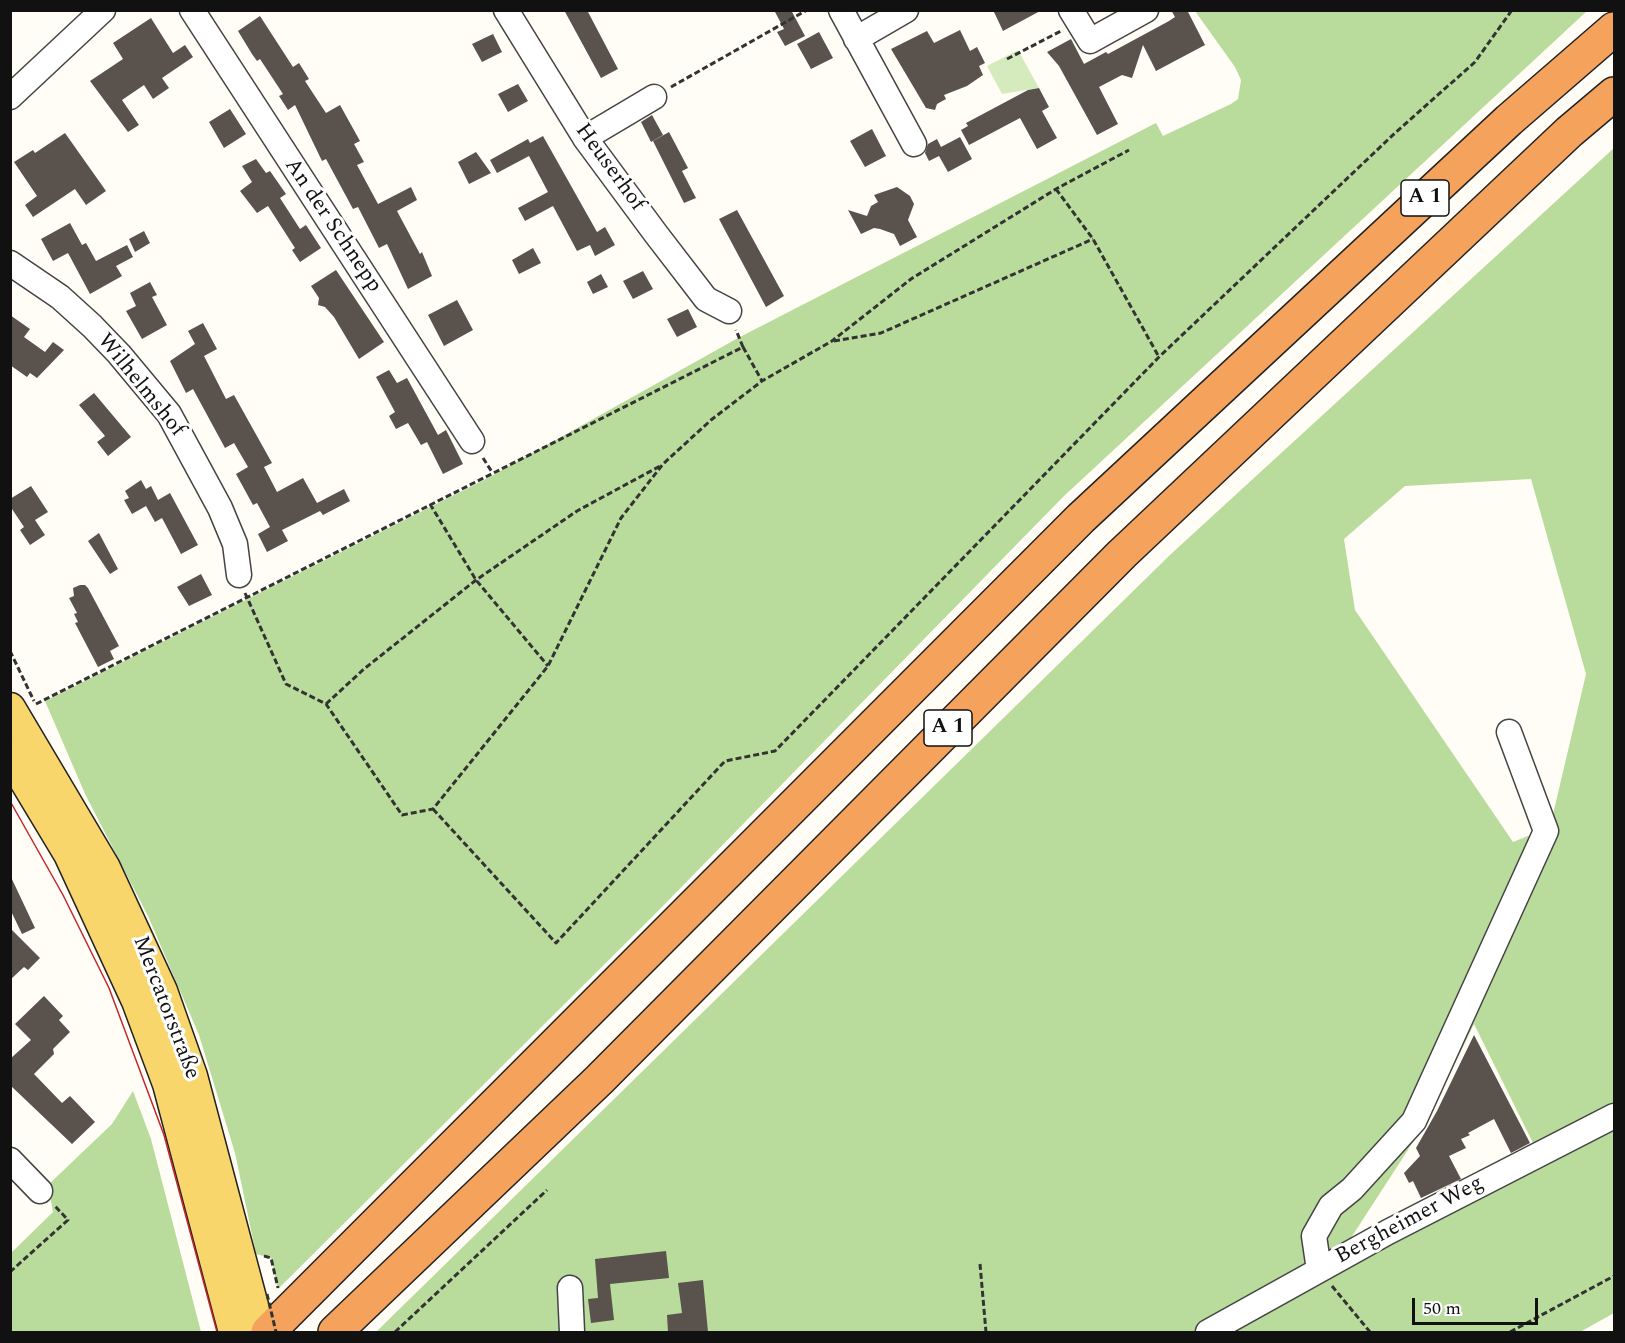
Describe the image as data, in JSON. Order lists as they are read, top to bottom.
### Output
{
  "streets": {
    "highway": ["A 1"],
    "main road": ["Mercatorstraße"],
    "street": [
      "Heuserhof",
      "An der Schnepp",
      "Wilhelmshof",
      "Bergheimer Weg"
    ]
  },
  "crossings": [
    ["A 1", "Mercatorstraße"]
  ],
  "scale_bar": "50 m"
}
